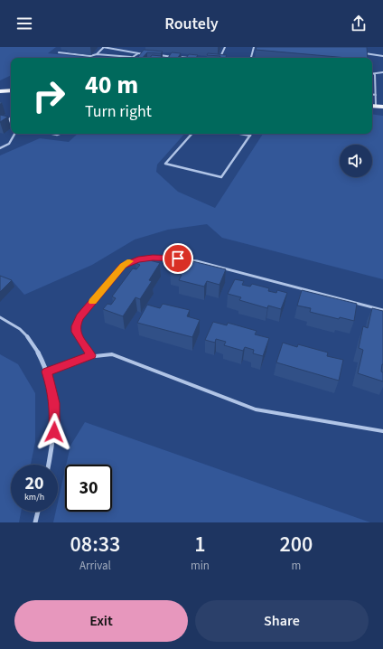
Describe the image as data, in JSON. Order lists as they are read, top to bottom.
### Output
{
  "page": {
    "header": "Routely",
    "turn": ["40 m", "Turn right"],
    "speed": "20 km/h",
    "limit": "30",
    "eta": [
      "08:33",
      "Arrival",
      "1",
      "min",
      "200",
      "m"
    ],
    "buttons": ["Exit", "Share"]
  }
}
